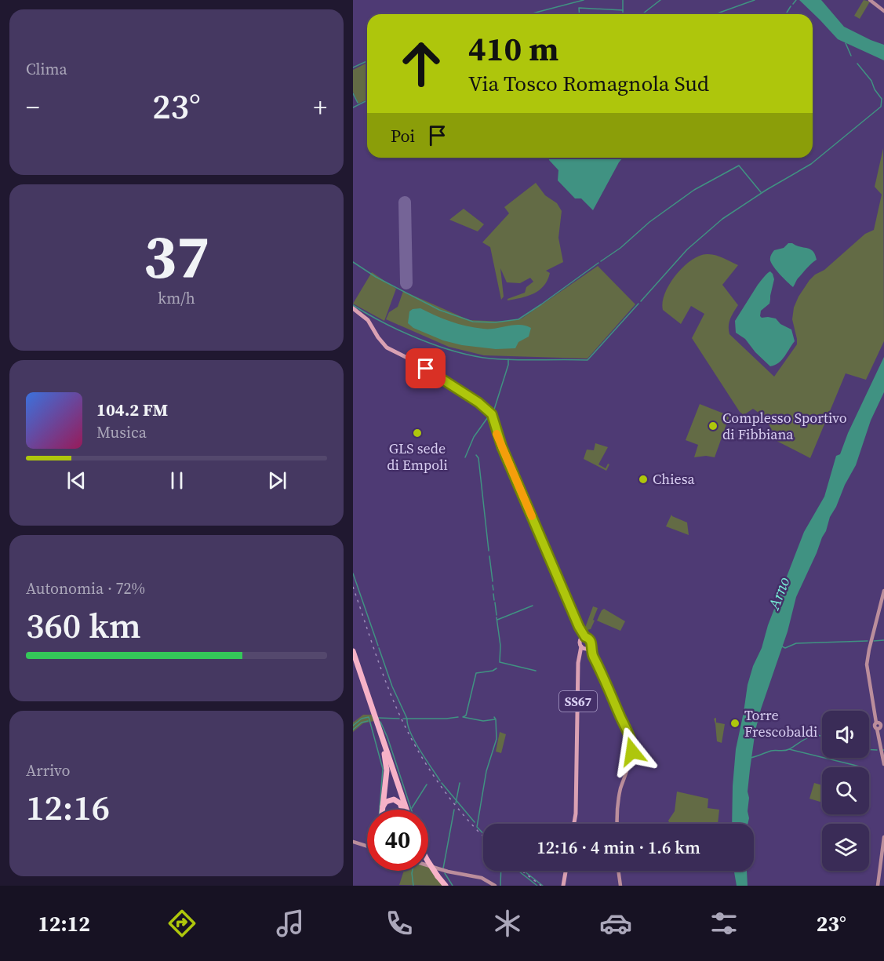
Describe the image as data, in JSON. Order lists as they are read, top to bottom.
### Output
{
  "streets": {
    "main road": ["SS67"]
  },
  "water": ["Arno"],
  "places": [
    "Complesso Sportivo di Fibbiana",
    "GLS sede di Empoli",
    "Chiesa",
    "Torre Frescobaldi"
  ],
  "page": {
    "tile": [
      "Clima",
      ["37", "km/h"],
      ["Autonomia · 72%", "360 km"],
      ["Arrivo", "12:16"]
    ],
    "turn": ["410 m", "Via Tosco Romagnola Sud"],
    "heat": ["−", "23°", "+"],
    "then": "Poi",
    "song": ["104.2 FM", "Musica"],
    "limit": "40",
    "trip": "12:16 · 4 min · 1.6 km",
    "tabs": ["12:12", "23°"]
  }
}
